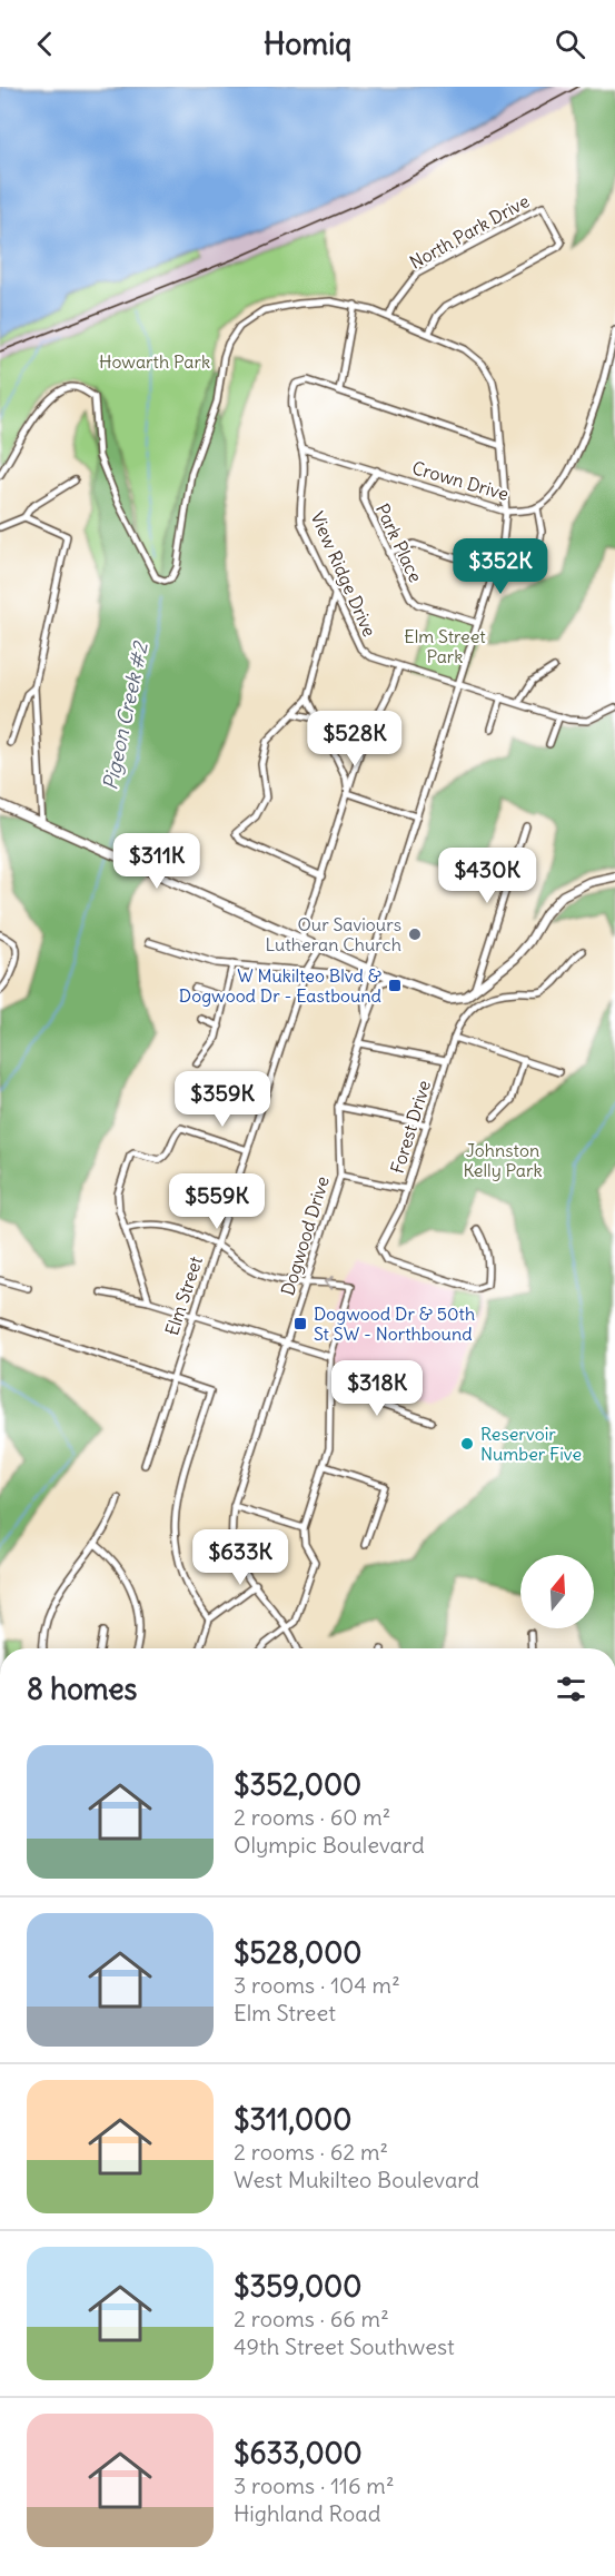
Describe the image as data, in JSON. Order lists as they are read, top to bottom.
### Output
{
  "streets": {
    "street": [
      "North Park Drive",
      "Crown Drive",
      "Park Place",
      "View Ridge Drive",
      "Forest Drive",
      "Dogwood Drive",
      "Elm Street"
    ]
  },
  "crossings": [
    ["North Park Drive", "Dogwood Drive"],
    ["Crown Drive", "Park Place"],
    ["Crown Drive", "View Ridge Drive"],
    ["Crown Drive", "Dogwood Drive"],
    ["Park Place", "Dogwood Drive"],
    ["View Ridge Drive", "Dogwood Drive"]
  ],
  "water": ["Pigeon Creek #2"],
  "parks": ["Howarth Park", "Elm Street Park", "Johnston Kelly Park"],
  "places": {
    "other": ["Our Saviours Lutheran Church", "Reservoir Number Five"],
    "transit": ["W Mukilteo Blvd & Dogwood Dr - Eastbound", "Dogwood Dr & 50th St SW - Northbound"]
  },
  "north": "top",
  "page": {
    "header": "Homiq",
    "price": [
      "$352K",
      "$528K",
      "$311K",
      "$430K",
      "$359K",
      "$559K",
      "$318K",
      "$633K"
    ],
    "heading": "8 homes",
    "list": [
      {
        "name": "$352,000",
        "note": "2 rooms · 60 m² · Olympic Boulevard"
      },
      {
        "name": "$528,000",
        "note": "3 rooms · 104 m² · Elm Street"
      },
      {
        "name": "$311,000",
        "note": "2 rooms · 62 m² · West Mukilteo Boulevard"
      },
      {
        "name": "$359,000",
        "note": "2 rooms · 66 m² · 49th Street Southwest"
      },
      {
        "name": "$633,000",
        "note": "3 rooms · 116 m² · Highland Road"
      }
    ]
  }
}
